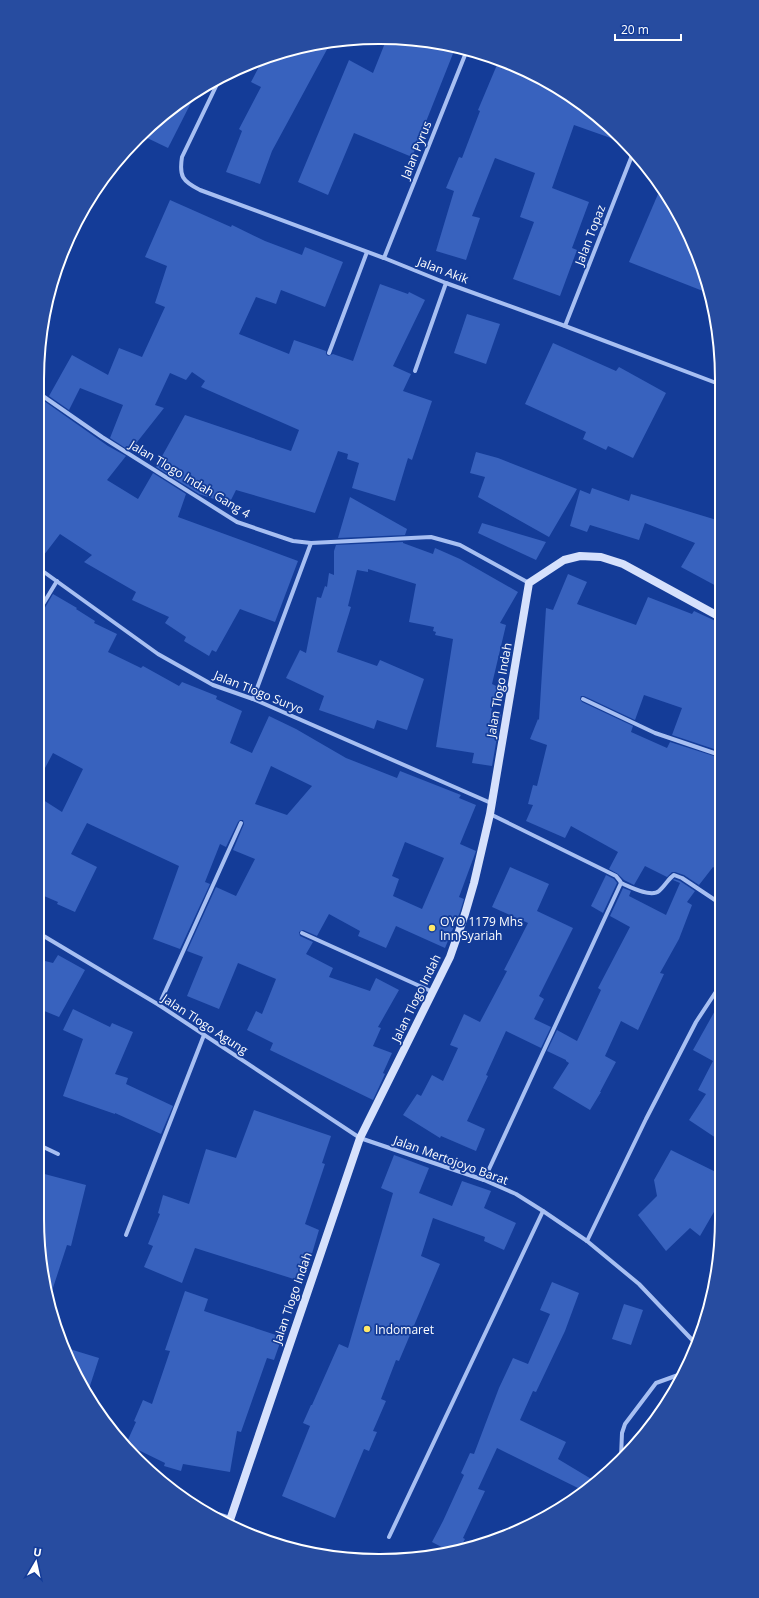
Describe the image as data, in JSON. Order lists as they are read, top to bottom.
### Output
{
  "streets": {
    "street": [
      "Jalan Pyrus",
      "Jalan Topaz",
      "Jalan Akik",
      "Jalan Tlogo Indah Gang 4",
      "Jalan Tlogo Indah",
      "Jalan Tlogo Suryo",
      "Jalan Tlogo Agung",
      "Jalan Mertojoyo Barat"
    ]
  },
  "crossings": [
    ["Jalan Pyrus", "Jalan Akik"],
    ["Jalan Topaz", "Jalan Akik"],
    ["Jalan Tlogo Indah Gang 4", "Jalan Tlogo Indah"],
    ["Jalan Tlogo Indah", "Jalan Tlogo Suryo"],
    ["Jalan Tlogo Indah", "Jalan Tlogo Agung"],
    ["Jalan Tlogo Indah", "Jalan Mertojoyo Barat"],
    ["Jalan Tlogo Agung", "Jalan Mertojoyo Barat"]
  ],
  "places": ["OYO 1179 Mhs Inn Syariah", "Indomaret"],
  "scale_bar": "20 m",
  "north": "top"
}
